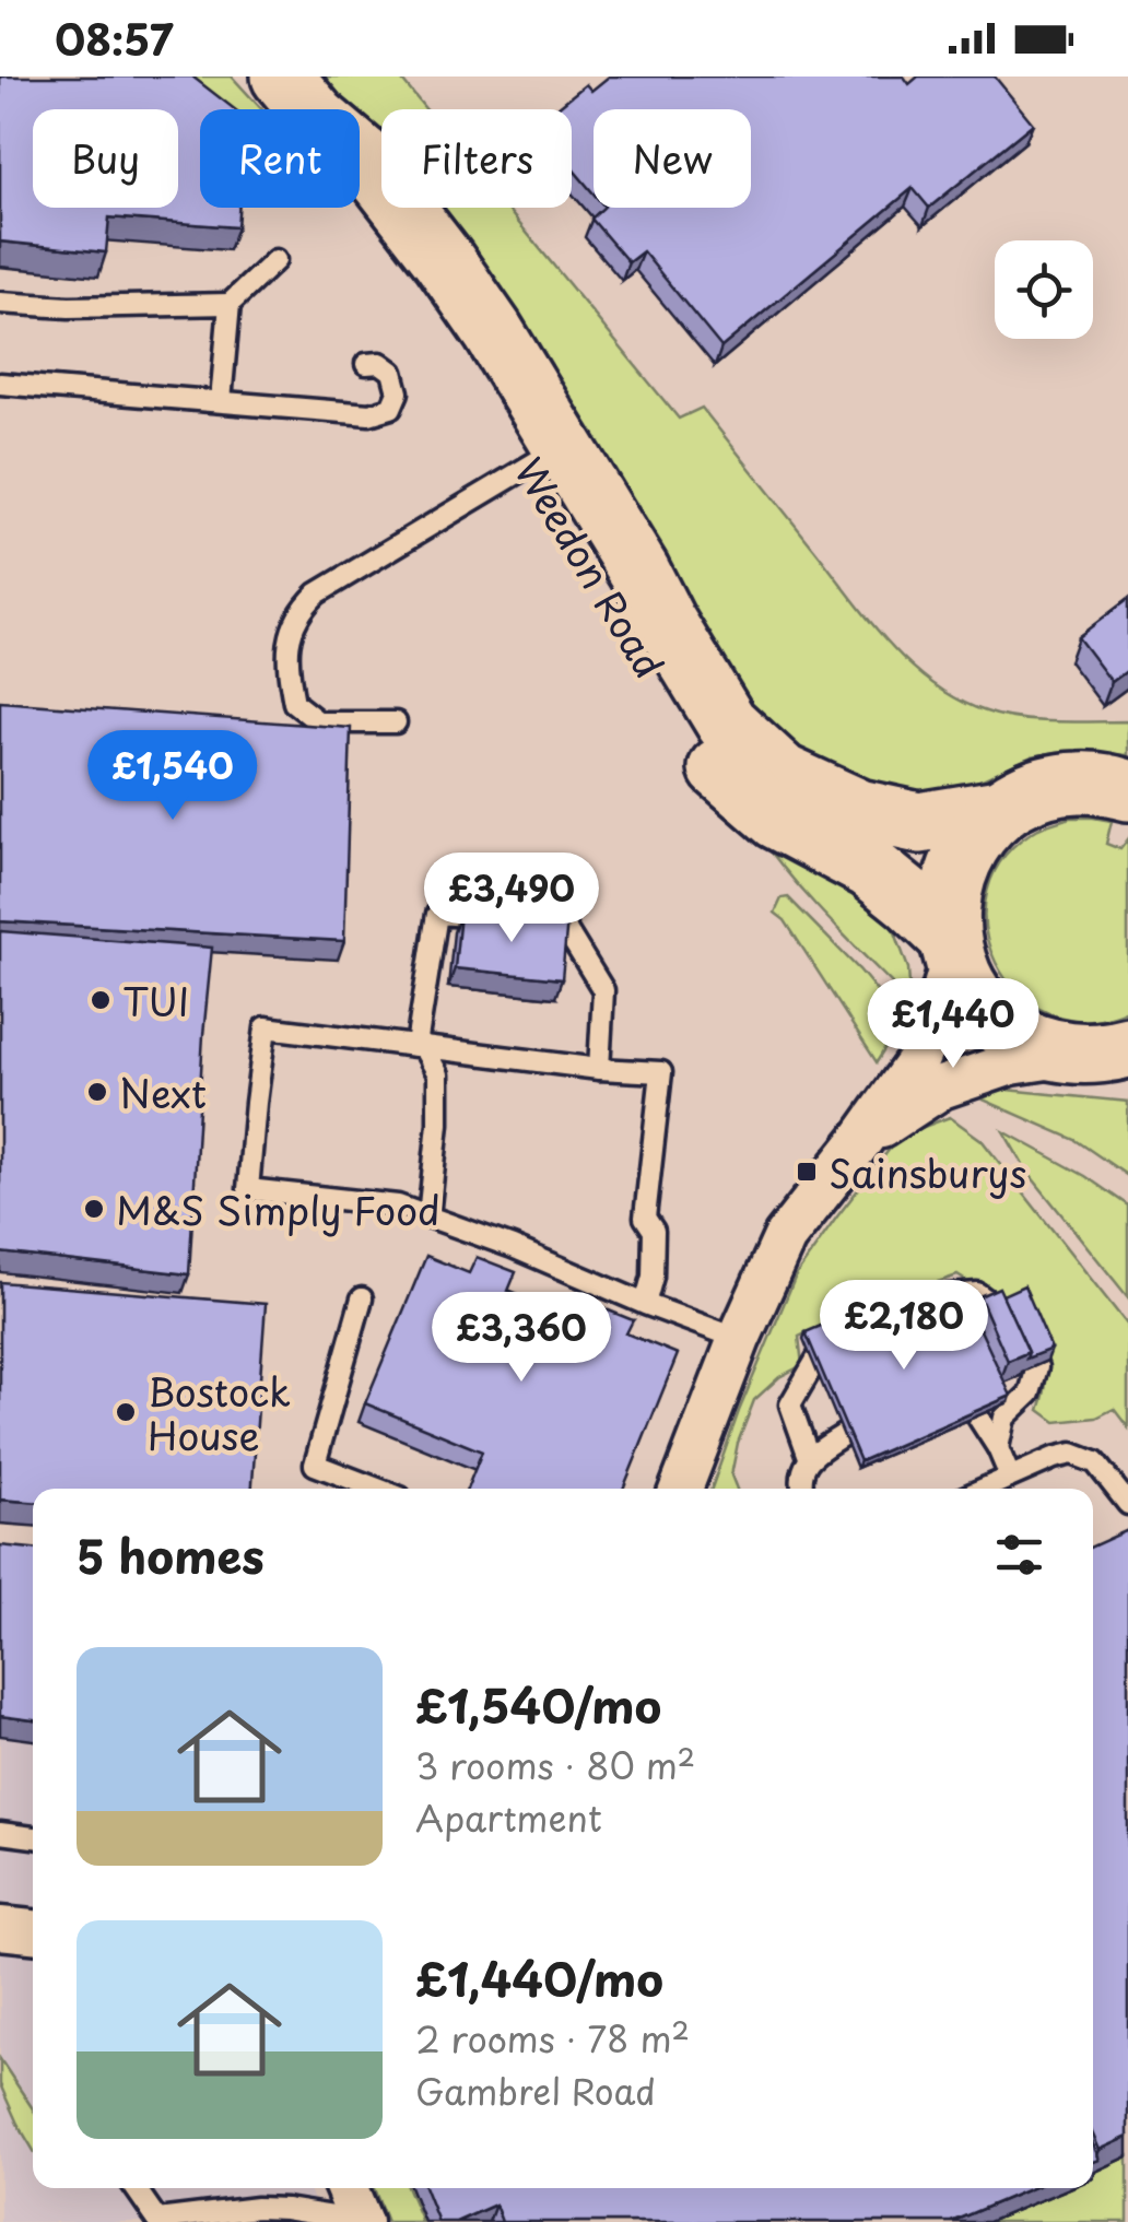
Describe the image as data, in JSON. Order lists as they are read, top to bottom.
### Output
{
  "streets": {
    "main road": ["Weedon Road"]
  },
  "places": {
    "other": [
      "TUI",
      "Next",
      "M&S Simply Food",
      "Bostock House"
    ],
    "transit": ["Sainsburys"]
  },
  "page": {
    "status": "08:57",
    "chip": [
      "Buy",
      "Rent",
      "Filters",
      "New"
    ],
    "price": [
      "£1,540",
      "£3,490",
      "£1,440",
      "£2,180",
      "£3,360"
    ],
    "heading": "5 homes",
    "list": [
      {
        "name": "£1,540/mo",
        "note": "3 rooms · 80 m² · Apartment"
      },
      {
        "name": "£1,440/mo",
        "note": "2 rooms · 78 m² · Gambrel Road"
      }
    ]
  }
}
